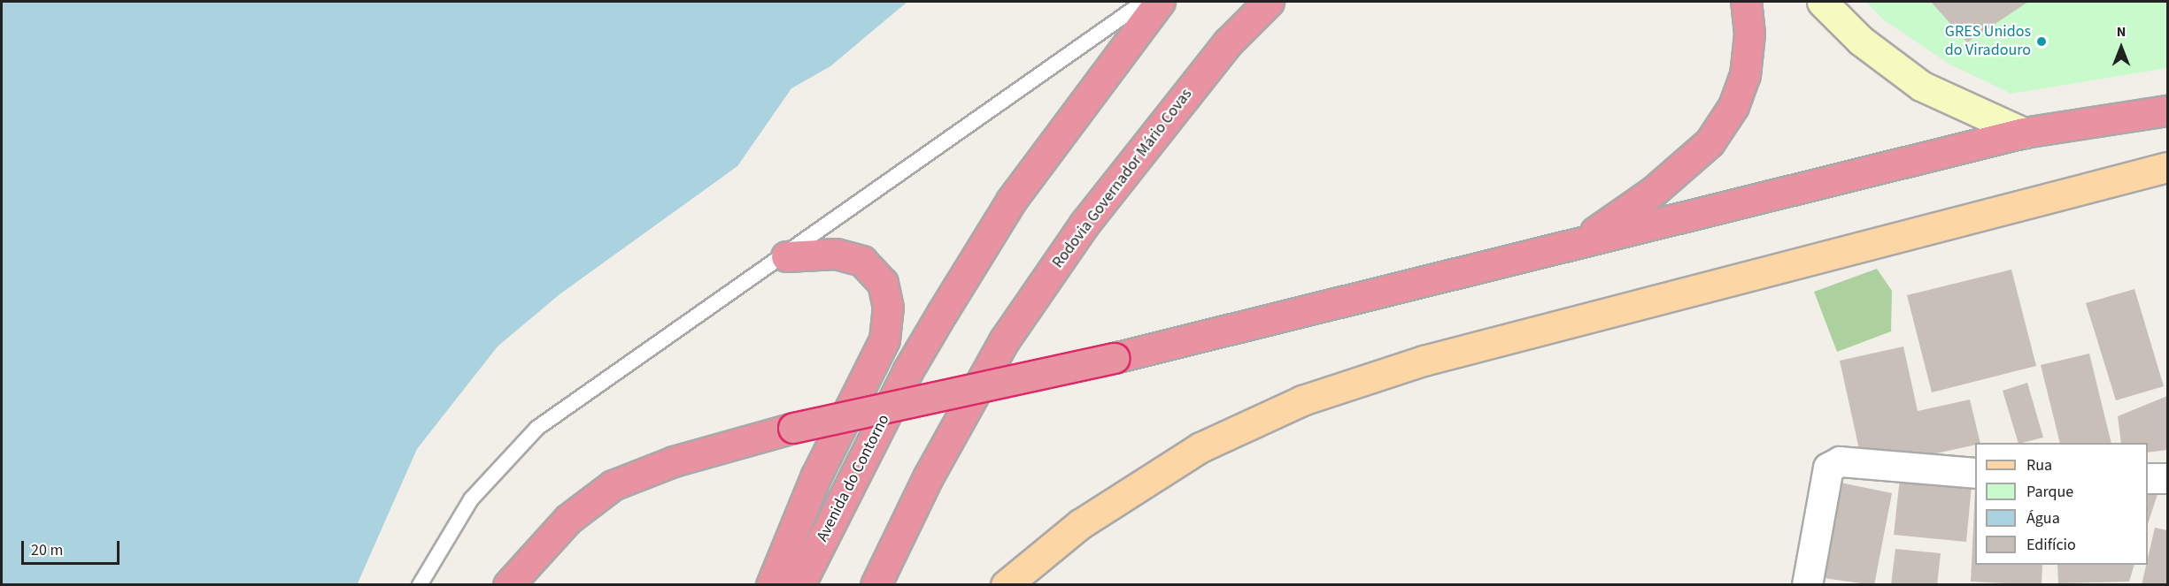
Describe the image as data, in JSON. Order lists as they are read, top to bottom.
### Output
{
  "streets": {
    "highway": ["Rodovia Governador Mário Covas", "Avenida do Contorno"]
  },
  "places": ["GRES Unidos do Viradouro"],
  "legend": [
    "Rua",
    "Parque",
    "Água",
    "Edifício"
  ],
  "scale_bar": "20 m",
  "north": "top"
}
